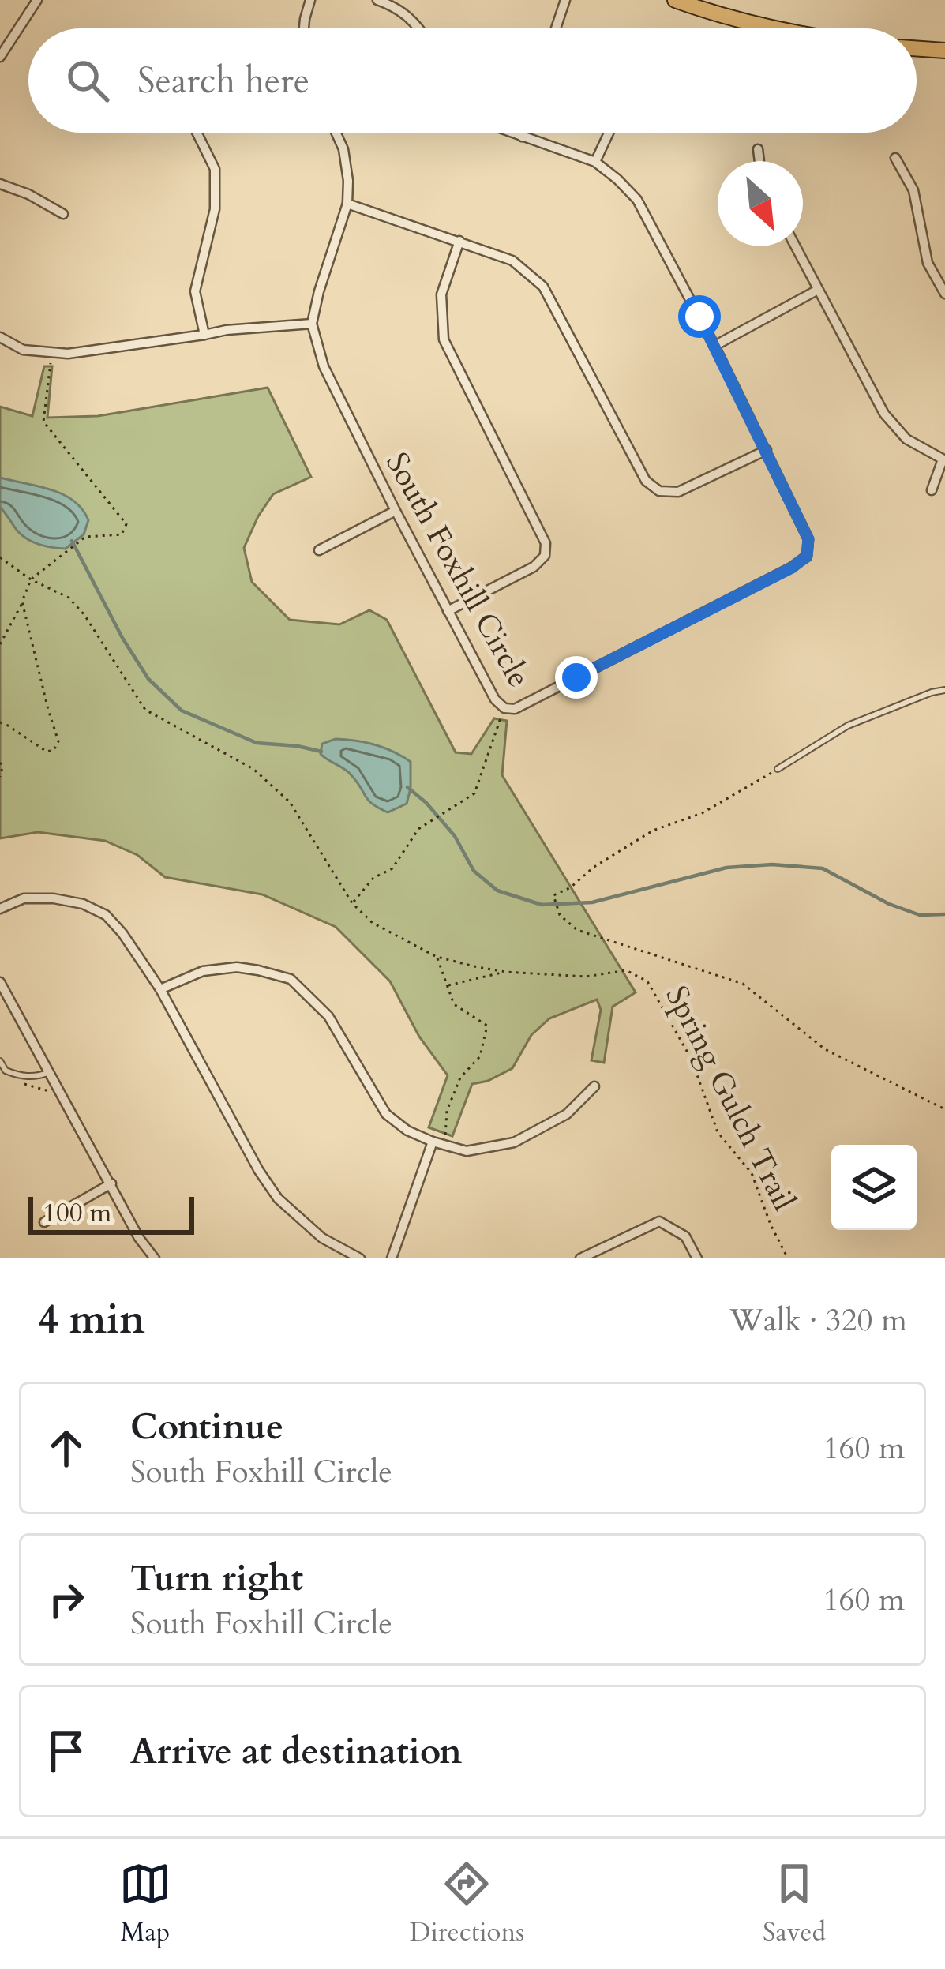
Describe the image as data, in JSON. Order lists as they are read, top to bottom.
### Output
{
  "streets": {
    "street": ["South Foxhill Circle"],
    "path": ["Spring Gulch Trail"]
  },
  "scale_bar": "100 m",
  "north": "bottom right",
  "page": {
    "search": "Search here",
    "scale": "100 m",
    "heading": ["4 min", "Walk · 320 m"],
    "list": [
      ["Continue", "South Foxhill Circle", "160 m"],
      ["Turn right", "South Foxhill Circle", "160 m"],
      "Arrive at destination"
    ],
    "nav": ["Map", "Directions", "Saved"]
  }
}
